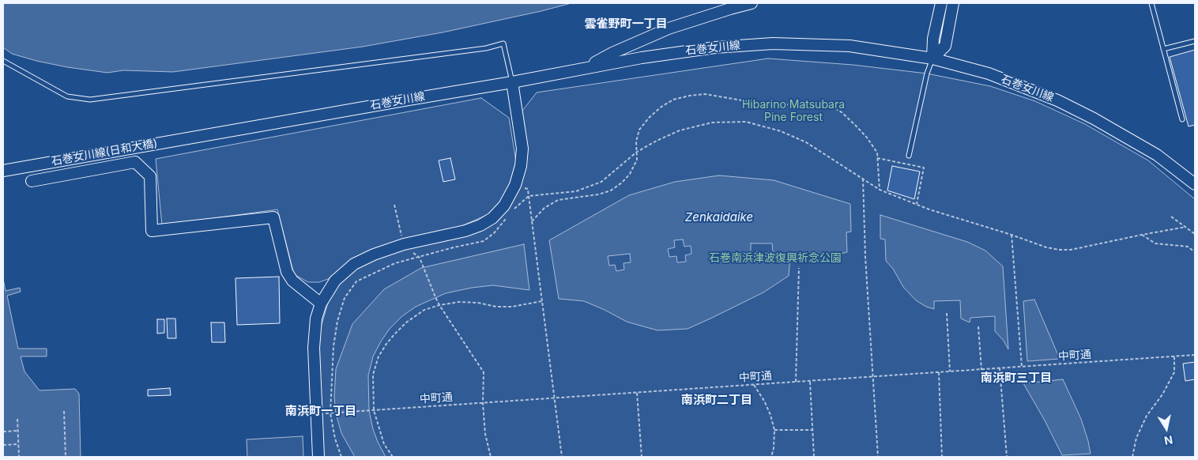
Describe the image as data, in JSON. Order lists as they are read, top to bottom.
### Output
{
  "streets": {
    "main road": ["石巻女川線", "石巻女川線(日和大橋)"],
    "path": ["中町通"]
  },
  "crossings": [
    ["石巻女川線", "石巻女川線(日和大橋)"]
  ],
  "districts": [
    "雲雀野町一丁目",
    "南浜町三丁目",
    "南浜町二丁目",
    "南浜町一丁目"
  ],
  "water": ["Zenkaidaike"],
  "parks": ["Hibarino Matsubara Pine Forest", "石巻南浜津波復興祈念公園"],
  "north": "bottom"
}
